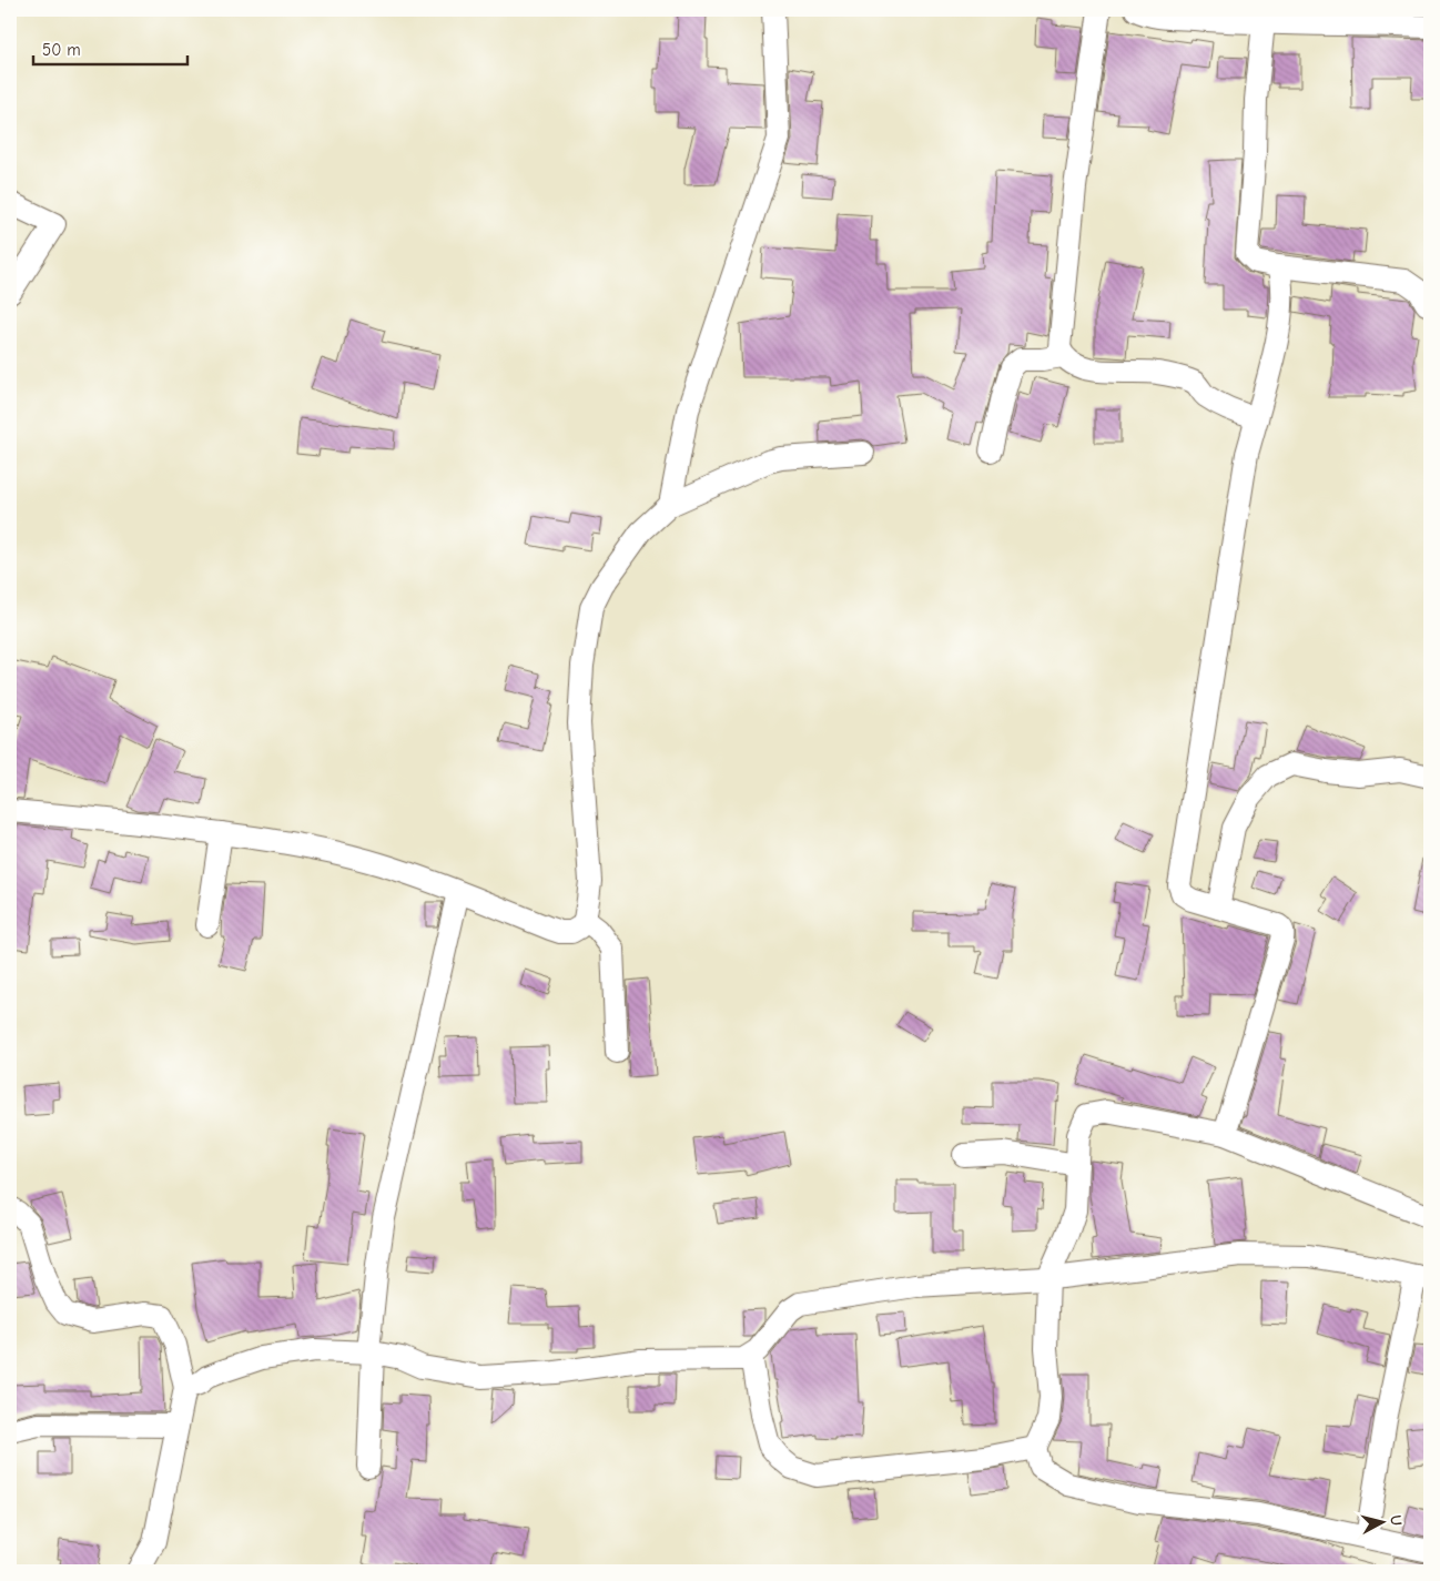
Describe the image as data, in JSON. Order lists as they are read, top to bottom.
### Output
{
  "scale_bar": "50 m",
  "north": "right"
}
